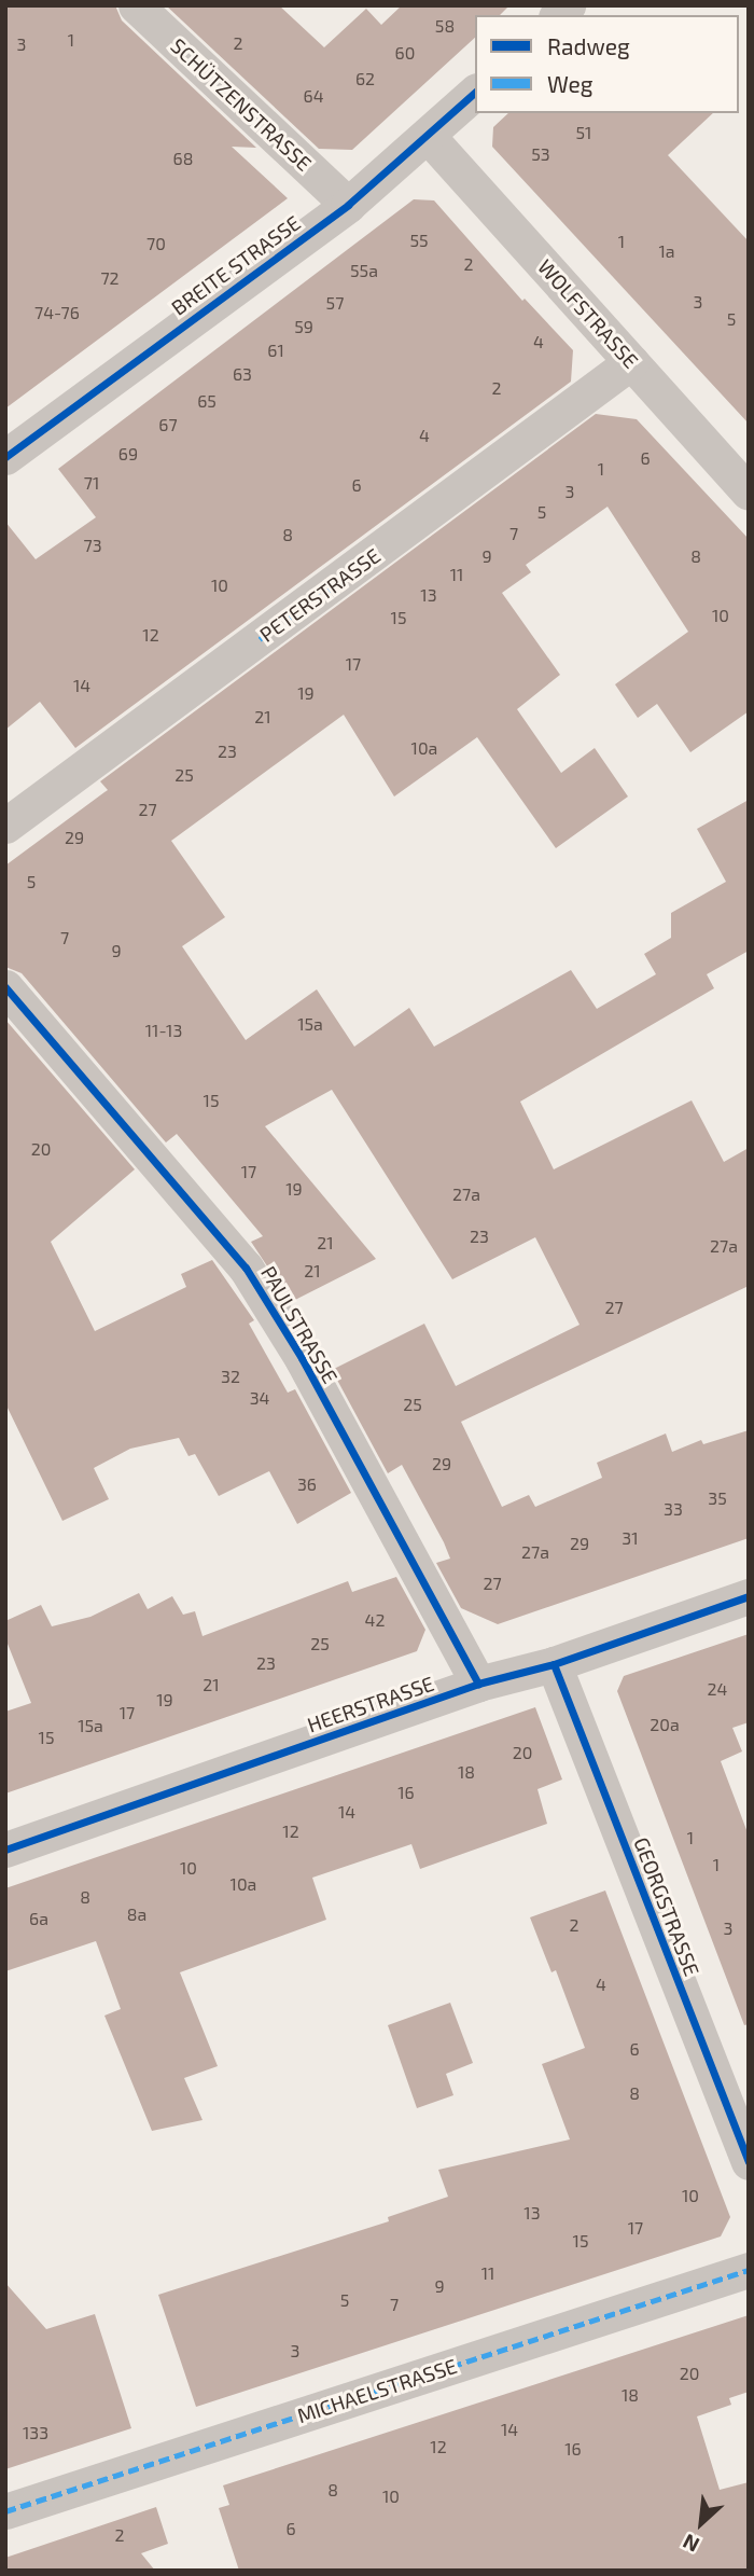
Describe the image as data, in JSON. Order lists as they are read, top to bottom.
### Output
{
  "streets": {
    "street": [
      "SCHÜTZENSTRASSE",
      "BREITE STRASSE",
      "WOLFSTRASSE",
      "PETERSTRASSE",
      "PAULSTRASSE",
      "HEERSTRASSE",
      "GEORGSTRASSE",
      "MICHAELSTRASSE"
    ]
  },
  "crossings": [
    ["SCHÜTZENSTRASSE", "BREITE STRASSE"],
    ["BREITE STRASSE", "WOLFSTRASSE"],
    ["WOLFSTRASSE", "PETERSTRASSE"],
    ["PAULSTRASSE", "HEERSTRASSE"],
    ["HEERSTRASSE", "GEORGSTRASSE"]
  ],
  "house_numbers": [
    "58",
    "1",
    "2",
    "3",
    "60",
    "62",
    "64",
    "51",
    "53",
    "68",
    "55",
    "1",
    "70",
    "1a",
    "2",
    "55a",
    "72",
    "3",
    "57",
    "74-76",
    "5",
    "59",
    "4",
    "61",
    "63",
    "2",
    "65",
    "67",
    "4",
    "69",
    "6",
    "1",
    "71",
    "6",
    "3",
    "5",
    "7",
    "8",
    "73",
    "9",
    "8",
    "11",
    "10",
    "13",
    "10",
    "15",
    "12",
    "17",
    "14",
    "19",
    "21",
    "10a",
    "23",
    "25",
    "27",
    "29",
    "5",
    "7",
    "9",
    "15a",
    "11-13",
    "15",
    "20",
    "17",
    "19",
    "27a",
    "23",
    "21",
    "27a",
    "21",
    "27",
    "32",
    "34",
    "25",
    "29",
    "36",
    "35",
    "33",
    "31",
    "29",
    "27a",
    "27",
    "42",
    "25",
    "23",
    "21",
    "24",
    "19",
    "17",
    "20a",
    "15a",
    "15",
    "20",
    "18",
    "16",
    "14",
    "12",
    "1",
    "1",
    "10",
    "10a",
    "8",
    "8a",
    "6a",
    "2",
    "3",
    "4",
    "6",
    "8",
    "10",
    "13",
    "17",
    "15",
    "11",
    "9",
    "5",
    "7",
    "3",
    "20",
    "18",
    "14",
    "133",
    "12",
    "16",
    "8",
    "10",
    "6",
    "2"
  ],
  "legend": ["Radweg", "Weg"],
  "north": "bottom left"
}
